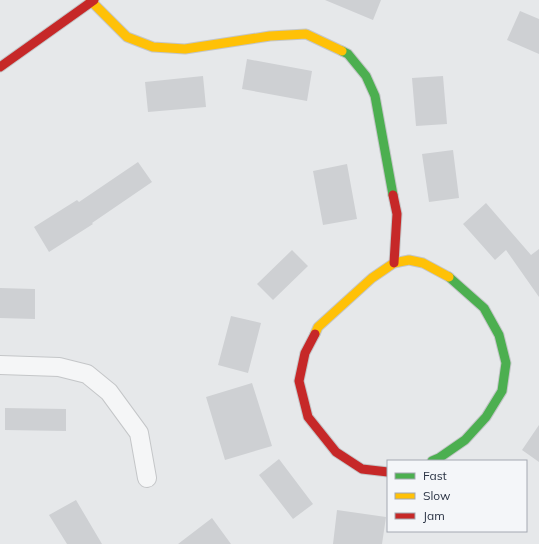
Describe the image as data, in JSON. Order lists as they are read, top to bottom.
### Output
{
  "legend": ["Fast", "Slow", "Jam"]
}
